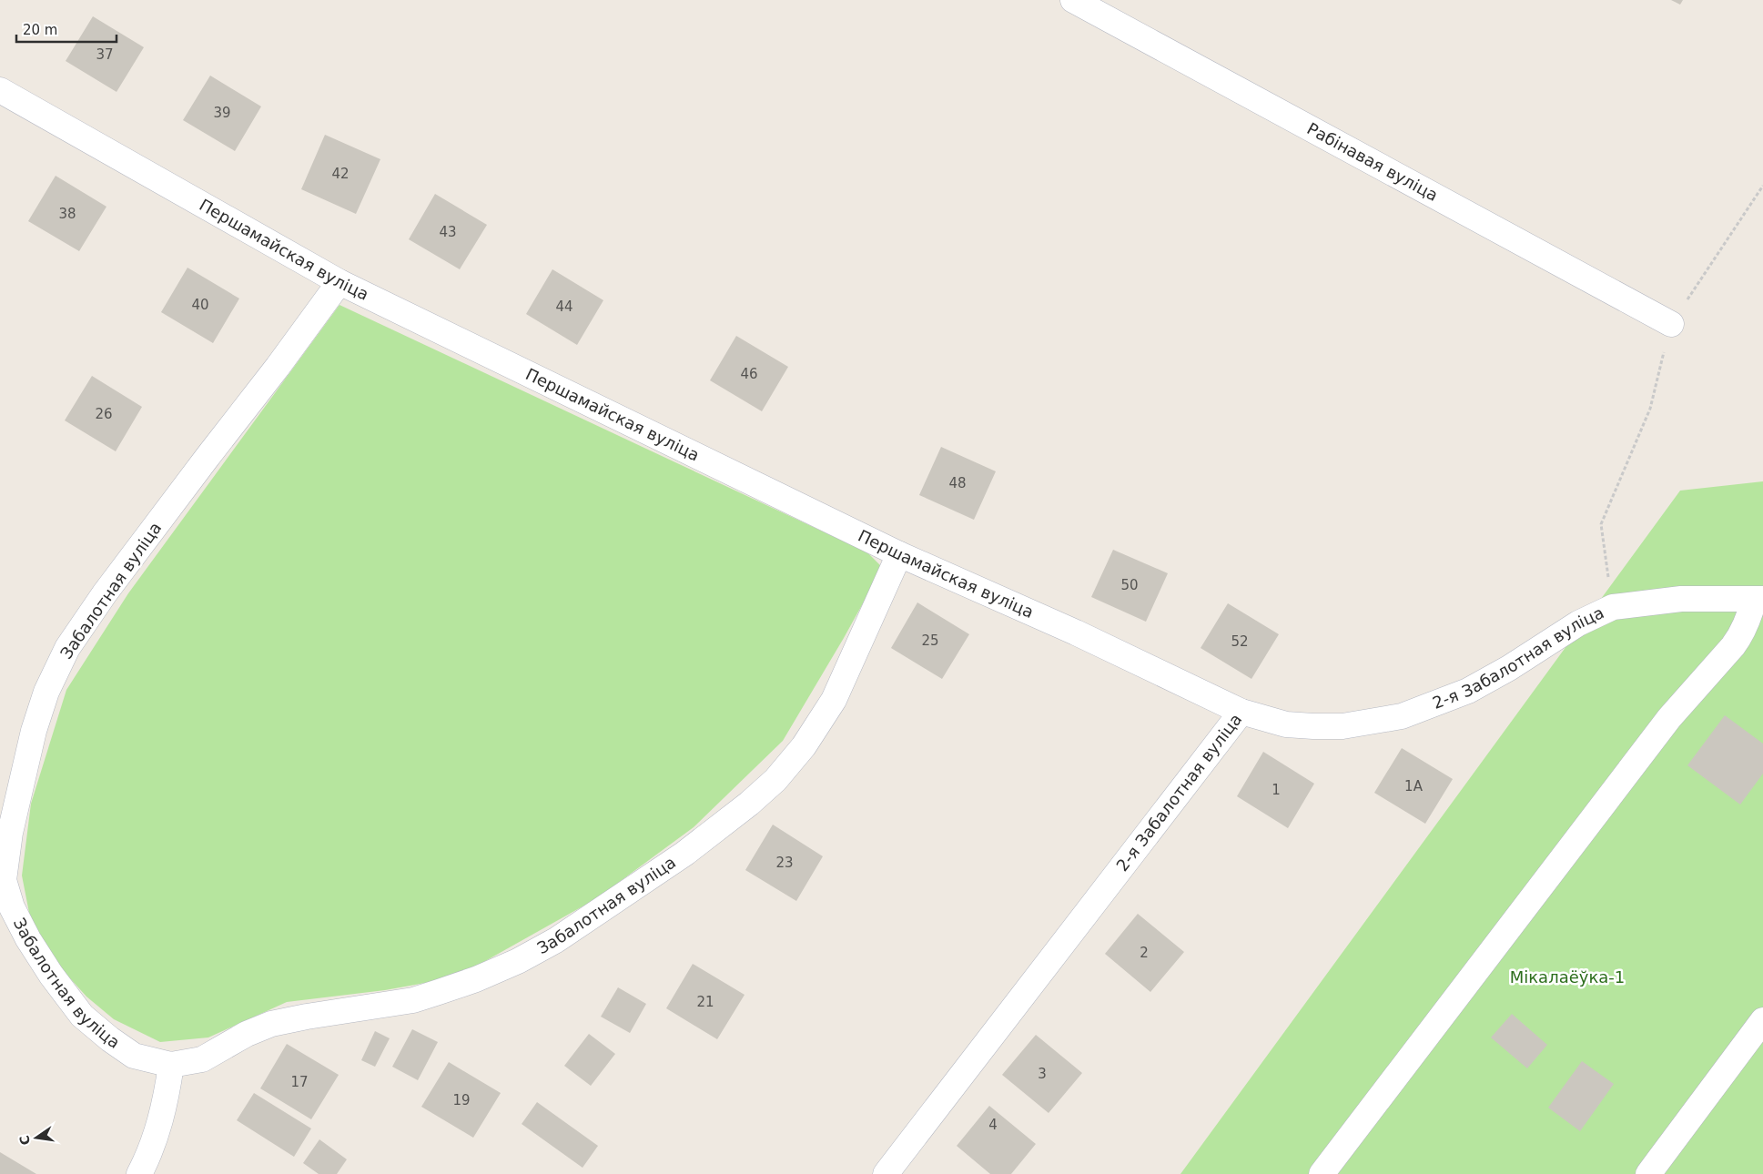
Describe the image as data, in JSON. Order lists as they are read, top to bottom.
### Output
{
  "streets": {
    "street": [
      "Рабінавая вуліца",
      "Першамайская вуліца",
      "Забалотная вуліца",
      "2-я Забалотная вуліца"
    ]
  },
  "crossings": [
    ["Першамайская вуліца", "Забалотная вуліца"],
    ["Першамайская вуліца", "2-я Забалотная вуліца"]
  ],
  "parks": ["Мікалаёўка-1"],
  "house_numbers": [
    "37",
    "39",
    "42",
    "38",
    "43",
    "40",
    "44",
    "46",
    "26",
    "48",
    "50",
    "25",
    "52",
    "1А",
    "1",
    "23",
    "2",
    "21",
    "3",
    "17",
    "19",
    "4"
  ],
  "scale_bar": "20 m",
  "north": "left"
}
